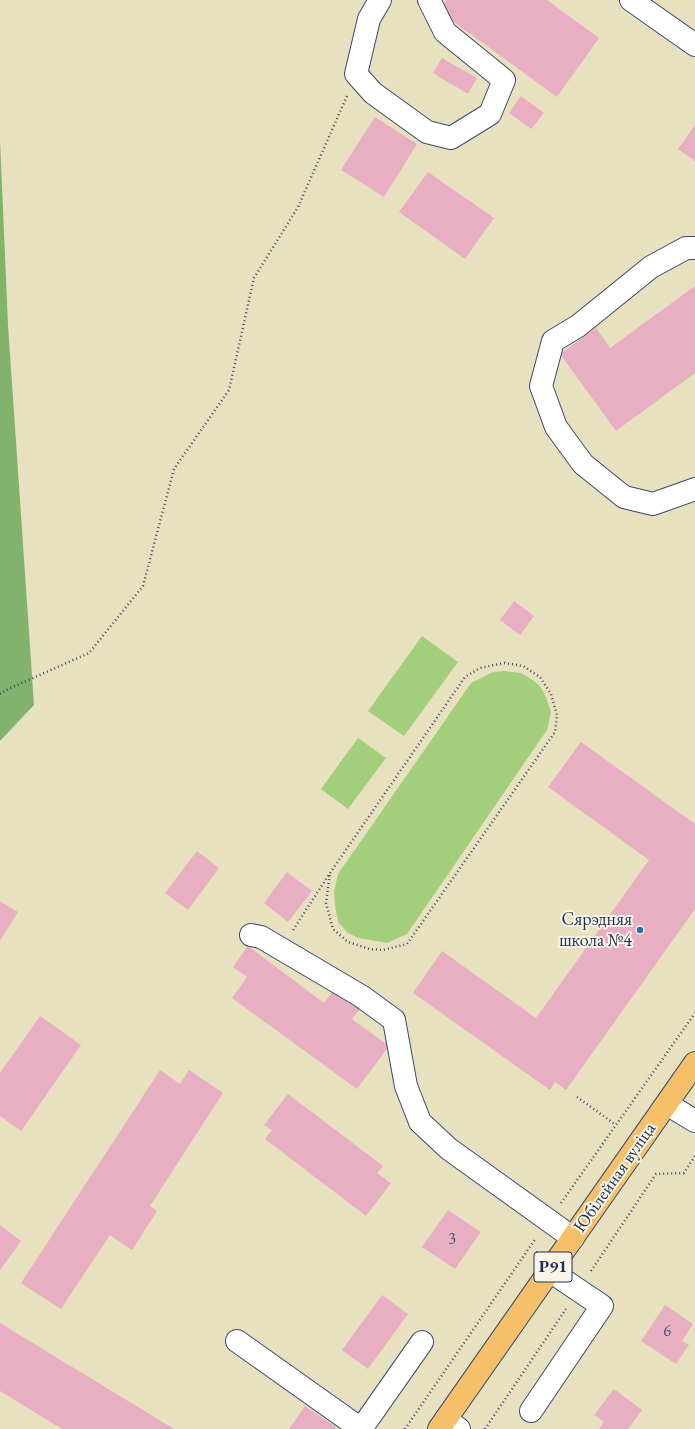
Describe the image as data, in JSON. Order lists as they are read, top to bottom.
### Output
{
  "streets": {
    "main road": ["Юбілейная вуліца", "Р91"]
  },
  "places": ["Сярэдняя школа №4"],
  "house_numbers": ["3", "6"]
}
